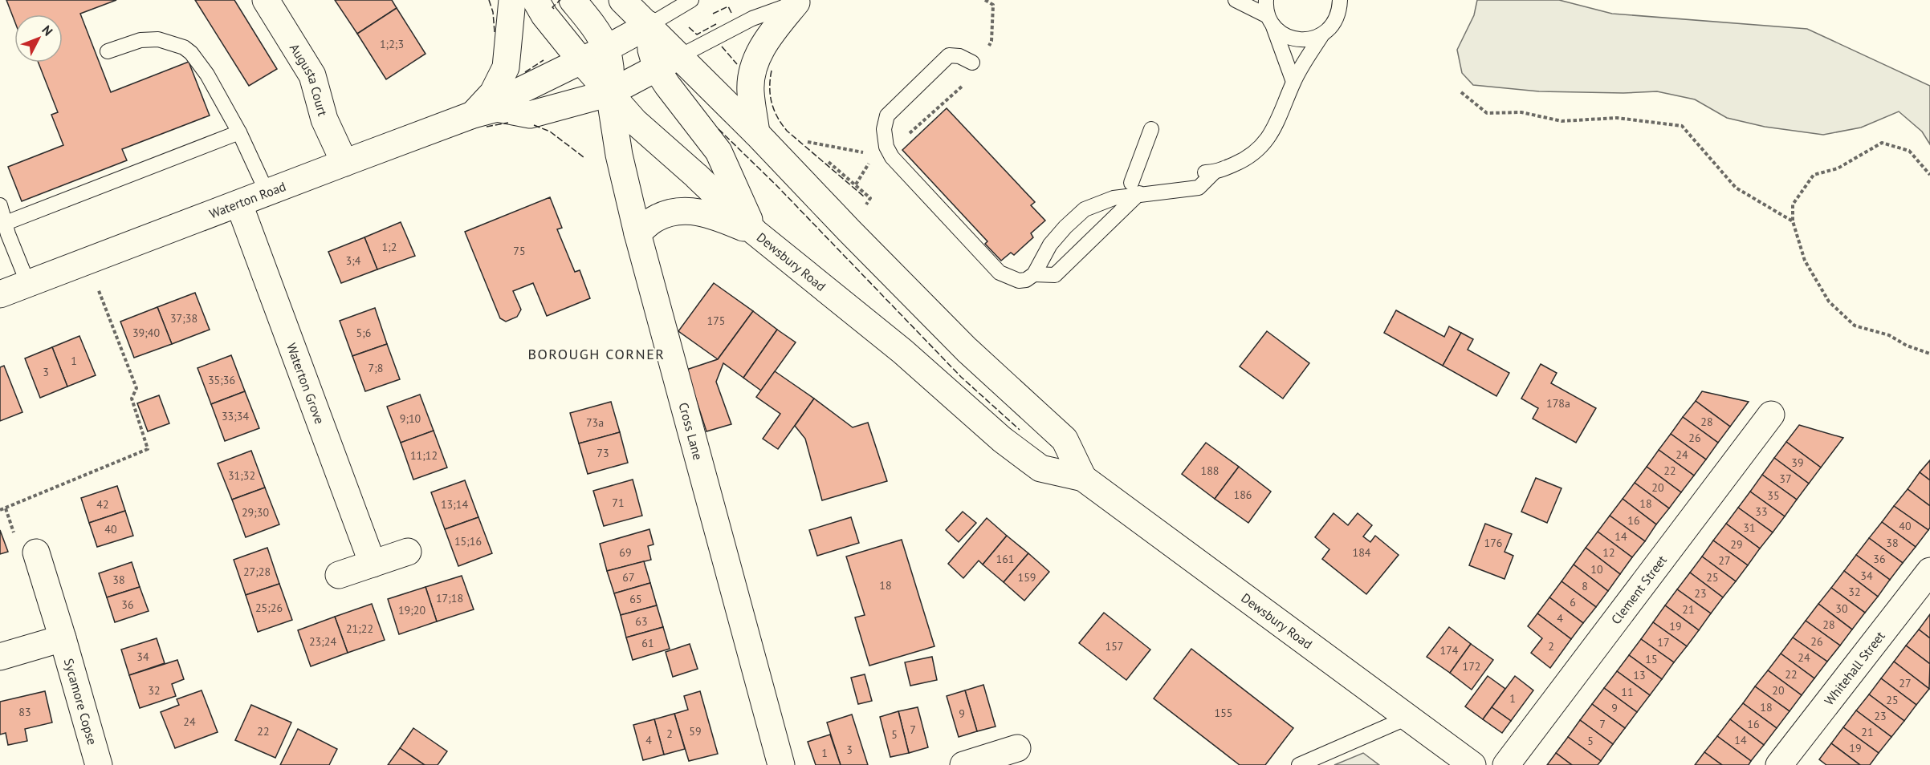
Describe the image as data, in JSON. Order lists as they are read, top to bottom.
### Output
{
  "streets": {
    "main road": [
      "Augusta Court",
      "Waterton Road",
      "Dewsbury Road",
      "Waterton Grove",
      "Cross Lane",
      "Clement Street",
      "Whitehall Street",
      "Sycamore Copse"
    ]
  },
  "crossings": [
    ["Augusta Court", "Waterton Road"],
    ["Waterton Road", "Dewsbury Road"],
    ["Waterton Road", "Waterton Grove"],
    ["Waterton Road", "Cross Lane"],
    ["Dewsbury Road", "Cross Lane"]
  ],
  "districts": ["BOROUGH CORNER"],
  "house_numbers": [
    "1;2;3",
    "1;2",
    "75",
    "3;4",
    "37;38",
    "175",
    "39;40",
    "5;6",
    "1",
    "7;8",
    "3",
    "35;36",
    "178a",
    "33;34",
    "9;10",
    "28",
    "73a",
    "26",
    "73",
    "24",
    "11;12",
    "39",
    "188",
    "22",
    "31;32",
    "37",
    "20",
    "186",
    "35",
    "71",
    "18",
    "42",
    "13;14",
    "33",
    "29;30",
    "16",
    "40",
    "31",
    "40",
    "14",
    "15;16",
    "176",
    "38",
    "29",
    "69",
    "184",
    "12",
    "161",
    "36",
    "27",
    "10",
    "27;28",
    "34",
    "67",
    "159",
    "25",
    "38",
    "18",
    "8",
    "32",
    "23",
    "17;18",
    "65",
    "6",
    "36",
    "25;26",
    "30",
    "21",
    "19;20",
    "4",
    "63",
    "28",
    "19",
    "21;22",
    "23;24",
    "26",
    "17",
    "61",
    "157",
    "2",
    "174",
    "34",
    "24",
    "15",
    "172",
    "22",
    "13",
    "27",
    "32",
    "20",
    "11",
    "1",
    "25",
    "18",
    "9",
    "83",
    "155",
    "9",
    "23",
    "24",
    "7",
    "16",
    "7",
    "22",
    "59",
    "21",
    "2",
    "5",
    "4",
    "14",
    "5",
    "19",
    "3",
    "1"
  ],
  "north": "top right"
}
